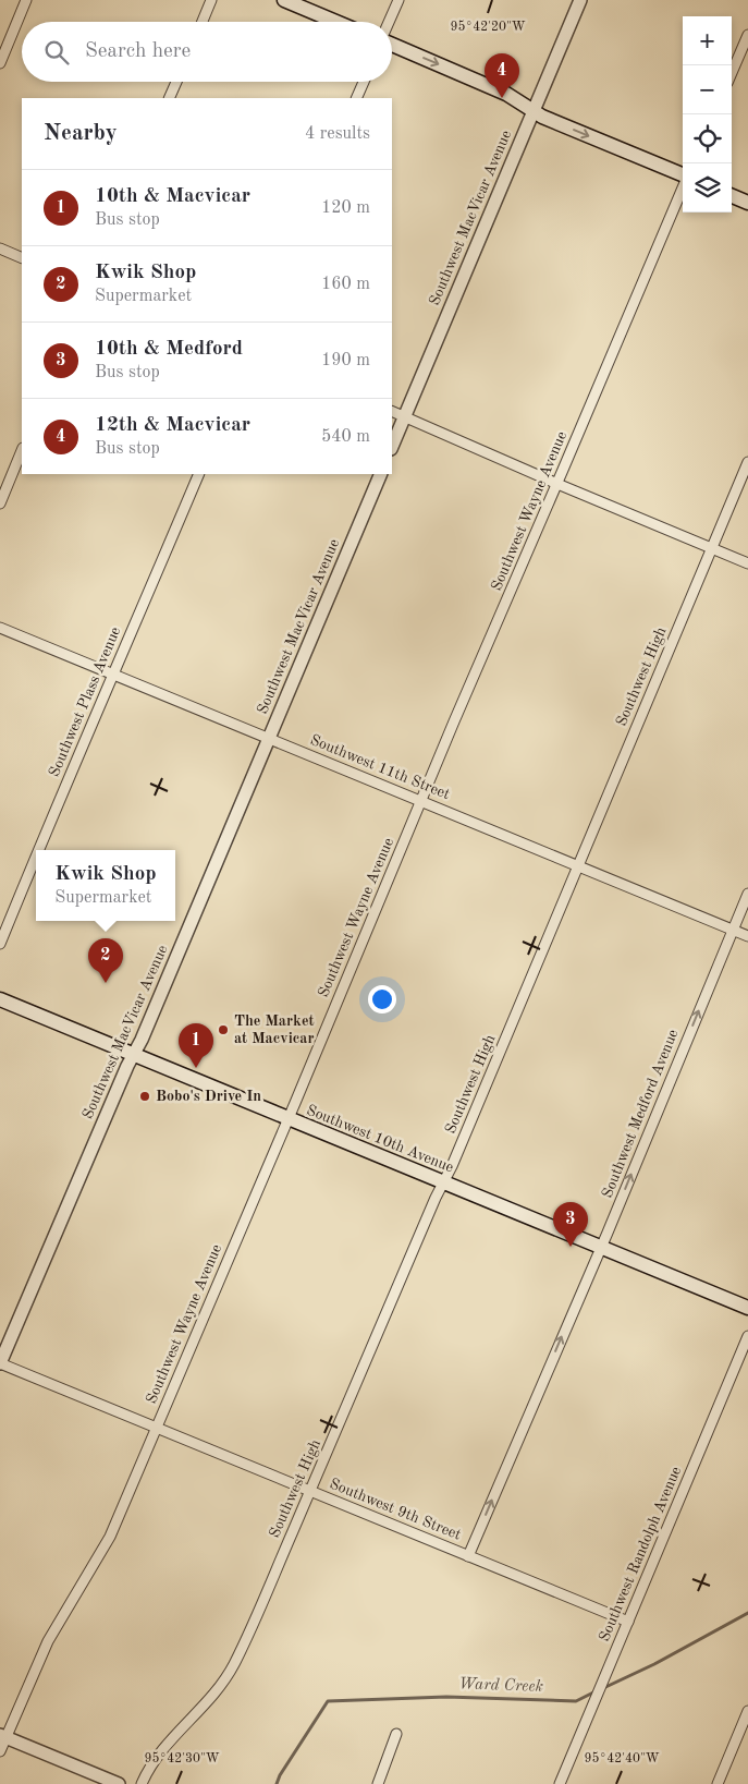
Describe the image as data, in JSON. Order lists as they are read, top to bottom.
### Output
{
  "streets": {
    "main road": ["Southwest 10th Avenue"],
    "street": [
      "Southwest MacVicar Avenue",
      "Southwest Wayne Avenue",
      "Southwest High",
      "Southwest Plass Avenue",
      "Southwest 11th Street",
      "Southwest Medford Avenue",
      "Southwest 9th Street",
      "Southwest Randolph Avenue"
    ]
  },
  "crossings": [
    ["Southwest MacVicar Avenue", "Southwest 11th Street"],
    ["Southwest MacVicar Avenue", "Southwest 10th Avenue"],
    ["Southwest MacVicar Avenue", "Southwest 9th Street"],
    ["Southwest Wayne Avenue", "Southwest 11th Street"],
    ["Southwest Wayne Avenue", "Southwest 10th Avenue"],
    ["Southwest Wayne Avenue", "Southwest 9th Street"],
    ["Southwest High", "Southwest 11th Street"],
    ["Southwest High", "Southwest 10th Avenue"],
    ["Southwest High", "Southwest 9th Street"],
    ["Southwest Plass Avenue", "Southwest 11th Street"],
    ["Southwest 11th Street", "Southwest Medford Avenue"],
    ["Southwest Medford Avenue", "Southwest 10th Avenue"],
    ["Southwest Medford Avenue", "Southwest 9th Street"],
    ["Southwest 9th Street", "Southwest Randolph Avenue"]
  ],
  "one_way": ["Southwest Medford Avenue"],
  "water": ["Ward Creek"],
  "places": ["The Market at Macvicar", "Bobo's Drive In"],
  "page": {
    "map_buttons": ["+", "−"],
    "search": "Search here",
    "pins": [
      "4",
      "2",
      "1",
      "3"
    ],
    "heading": ["Nearby", "4 results"],
    "list": [
      {
        "mark": "1",
        "name": "10th & Macvicar",
        "note": "Bus stop",
        "value": "120 m"
      },
      {
        "mark": "2",
        "name": "Kwik Shop",
        "note": "Supermarket",
        "value": "160 m"
      },
      {
        "mark": "3",
        "name": "10th & Medford",
        "note": "Bus stop",
        "value": "190 m"
      },
      {
        "mark": "4",
        "name": "12th & Macvicar",
        "note": "Bus stop",
        "value": "540 m"
      }
    ],
    "popup": ["Kwik Shop", "Supermarket"]
  },
  "coordinates": ["95°42'20\"W", "95°42'30\"W", "95°42'40\"W"]
}
